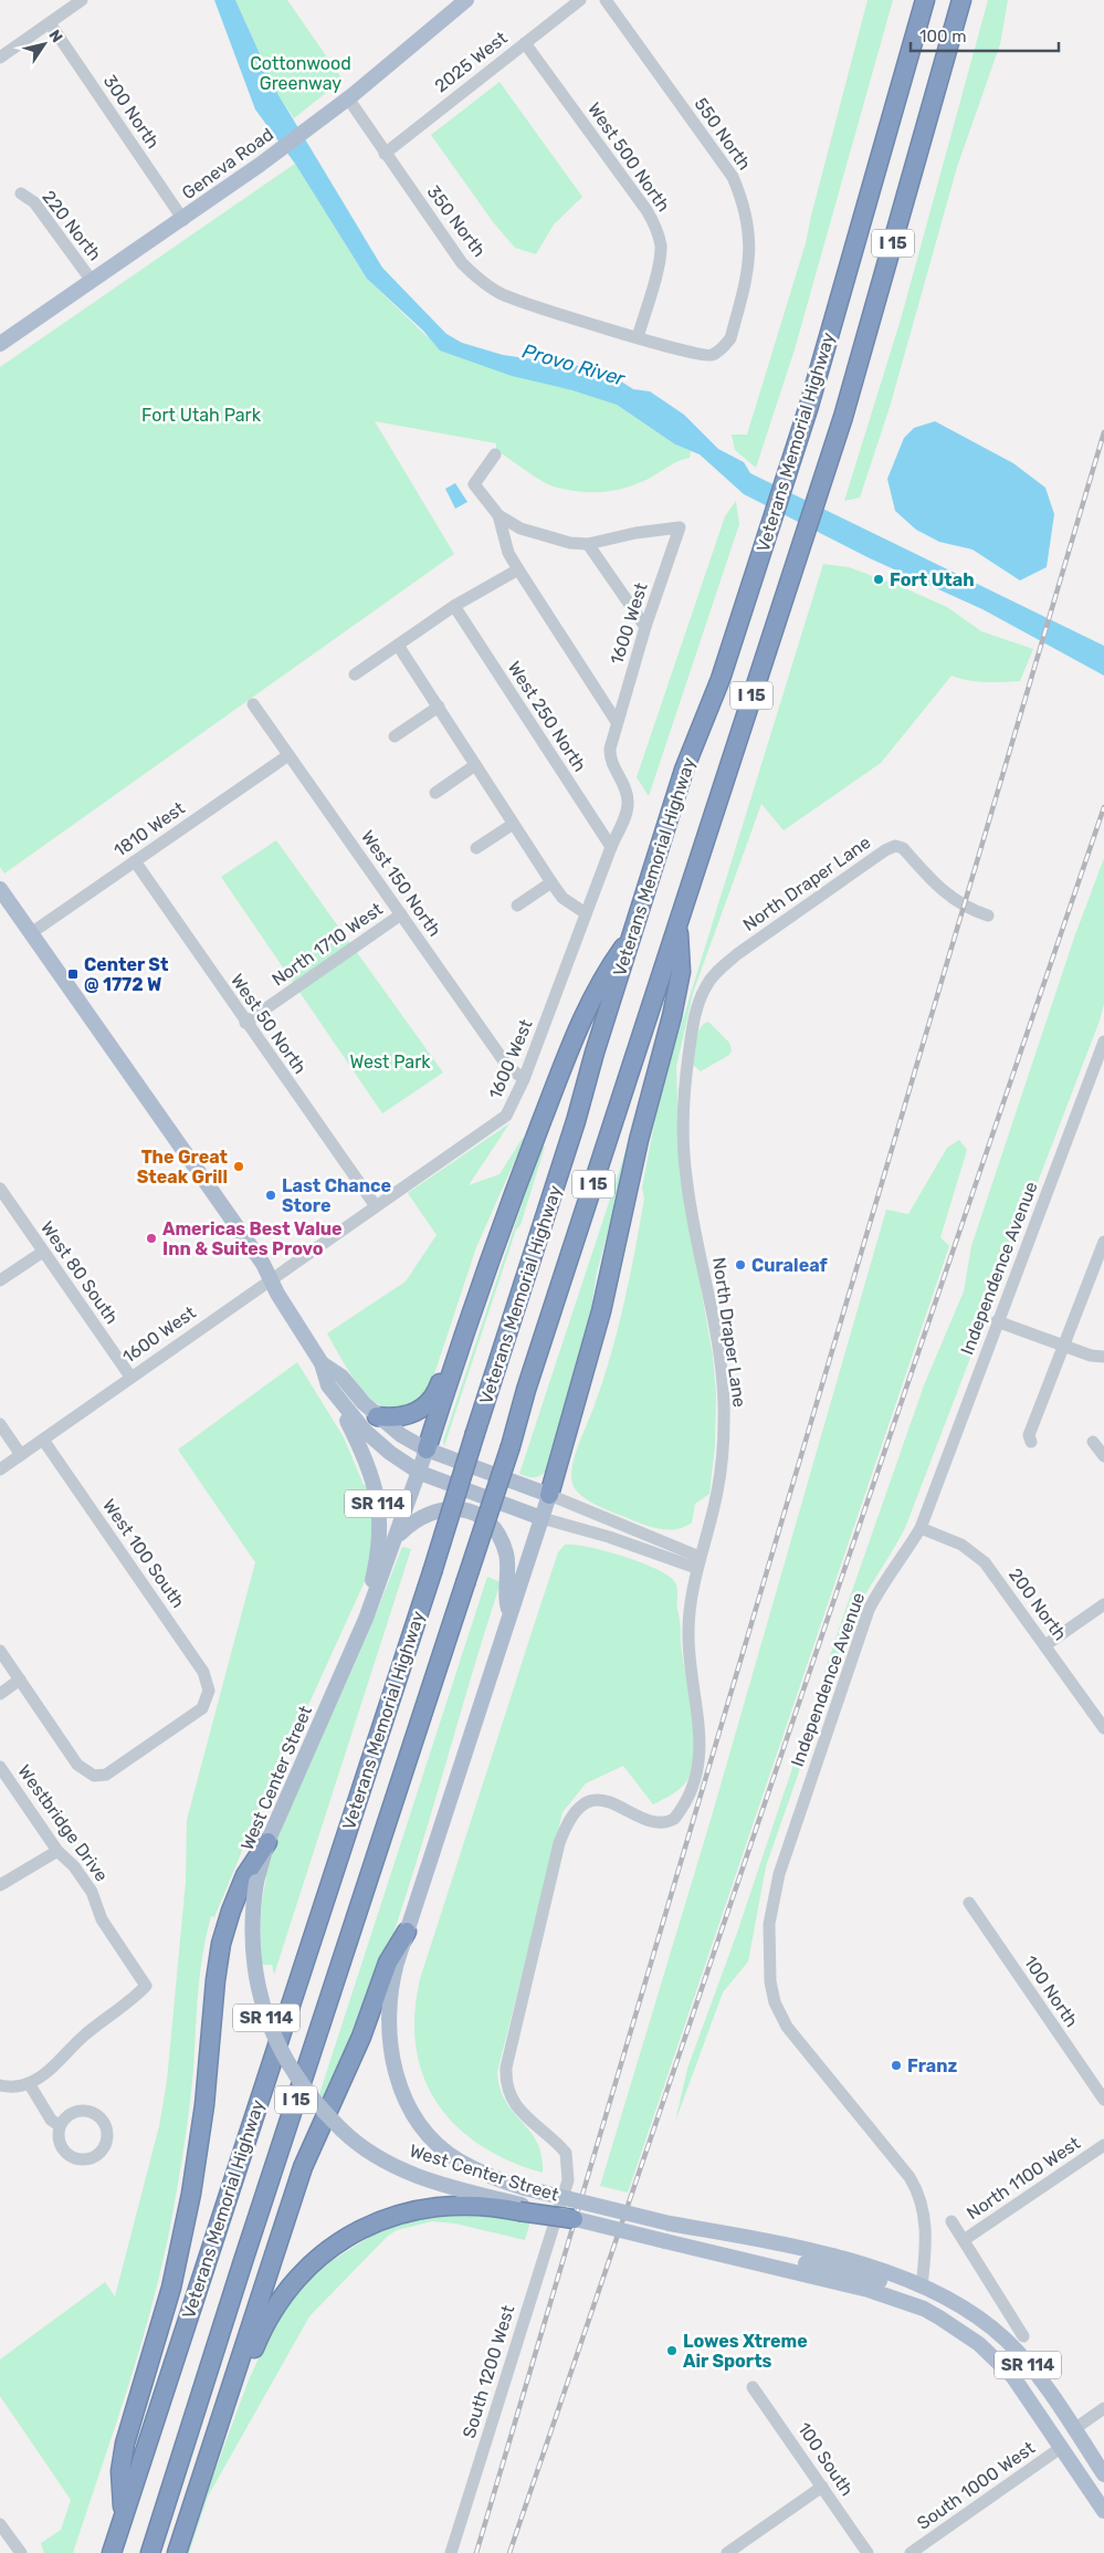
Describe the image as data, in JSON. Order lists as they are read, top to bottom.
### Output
{
  "streets": {
    "highway": ["I 15", "Veterans Memorial Highway"],
    "main road": ["Geneva Road", "SR 114", "West Center Street"],
    "street": [
      "2025 West",
      "300 North",
      "550 North",
      "West 500 North",
      "350 North",
      "220 North",
      "1600 West",
      "West 250 North",
      "1810 West",
      "West 150 North",
      "North Draper Lane",
      "North 1710 West",
      "West 50 North",
      "Independence Avenue",
      "West 80 South",
      "West 100 South",
      "200 North",
      "Westbridge Drive",
      "100 North",
      "North 1100 West",
      "South 1200 West",
      "100 South",
      "South 1000 West"
    ]
  },
  "crossings": [
    ["2025 West", "West 500 North"],
    ["2025 West", "350 North"],
    ["300 North", "Geneva Road"],
    ["550 North", "West 500 North"],
    ["550 North", "350 North"],
    ["West 500 North", "350 North"],
    ["Geneva Road", "350 North"],
    ["Geneva Road", "220 North"],
    ["1600 West", "West 250 North"],
    ["1600 West", "West 150 North"],
    ["1600 West", "West 50 North"],
    ["1600 West", "West 80 South"],
    ["1600 West", "SR 114"],
    ["1600 West", "West 100 South"],
    ["1810 West", "West 150 North"],
    ["1810 West", "West 50 North"],
    ["1810 West", "SR 114"],
    ["West 150 North", "North 1710 West"],
    ["North Draper Lane", "South 1200 West"],
    ["North 1710 West", "West 50 North"],
    ["Independence Avenue", "200 North"],
    ["Independence Avenue", "West Center Street"],
    ["SR 114", "West Center Street"],
    ["West Center Street", "South 1000 West"]
  ],
  "water": ["Provo River"],
  "parks": ["Cottonwood Greenway", "Fort Utah Park", "West Park"],
  "places": {
    "other": [
      "Fort Utah",
      "The Great Steak Grill",
      "Last Chance Store",
      "Americas Best Value Inn & Suites Provo",
      "Curaleaf",
      "Franz",
      "Lowes Xtreme Air Sports"
    ],
    "transit": ["Center St @ 1772 W"]
  },
  "scale_bar": "100 m",
  "north": "top right"
}
